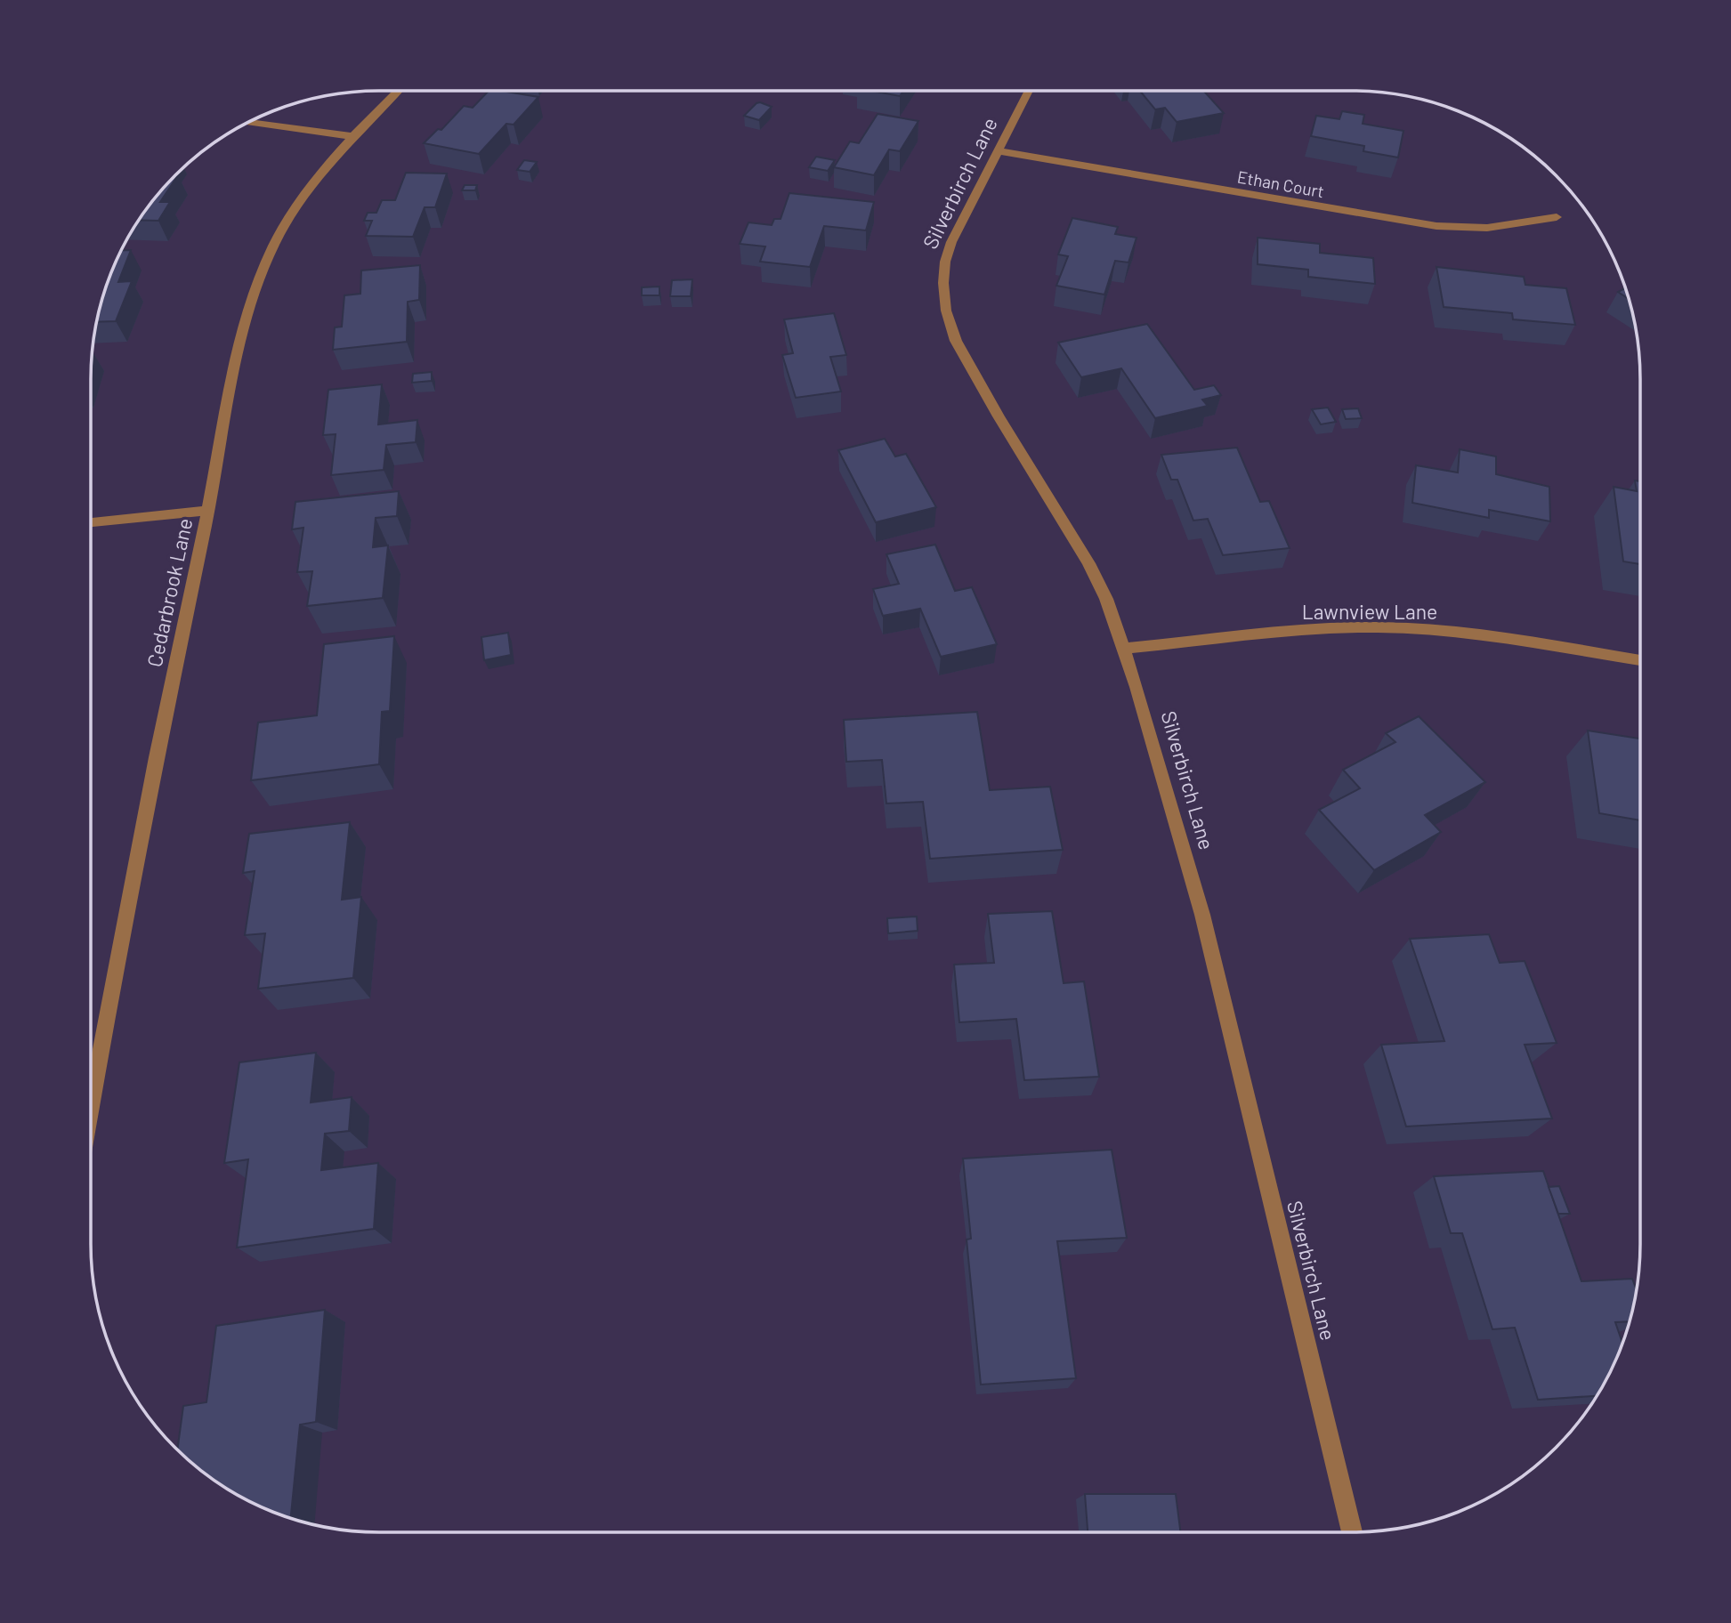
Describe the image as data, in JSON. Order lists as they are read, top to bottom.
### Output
{
  "streets": {
    "street": [
      "Silverbirch Lane",
      "Ethan Court",
      "Cedarbrook Lane",
      "Lawnview Lane"
    ]
  },
  "crossings": [
    ["Silverbirch Lane", "Ethan Court"],
    ["Silverbirch Lane", "Lawnview Lane"]
  ]
}
